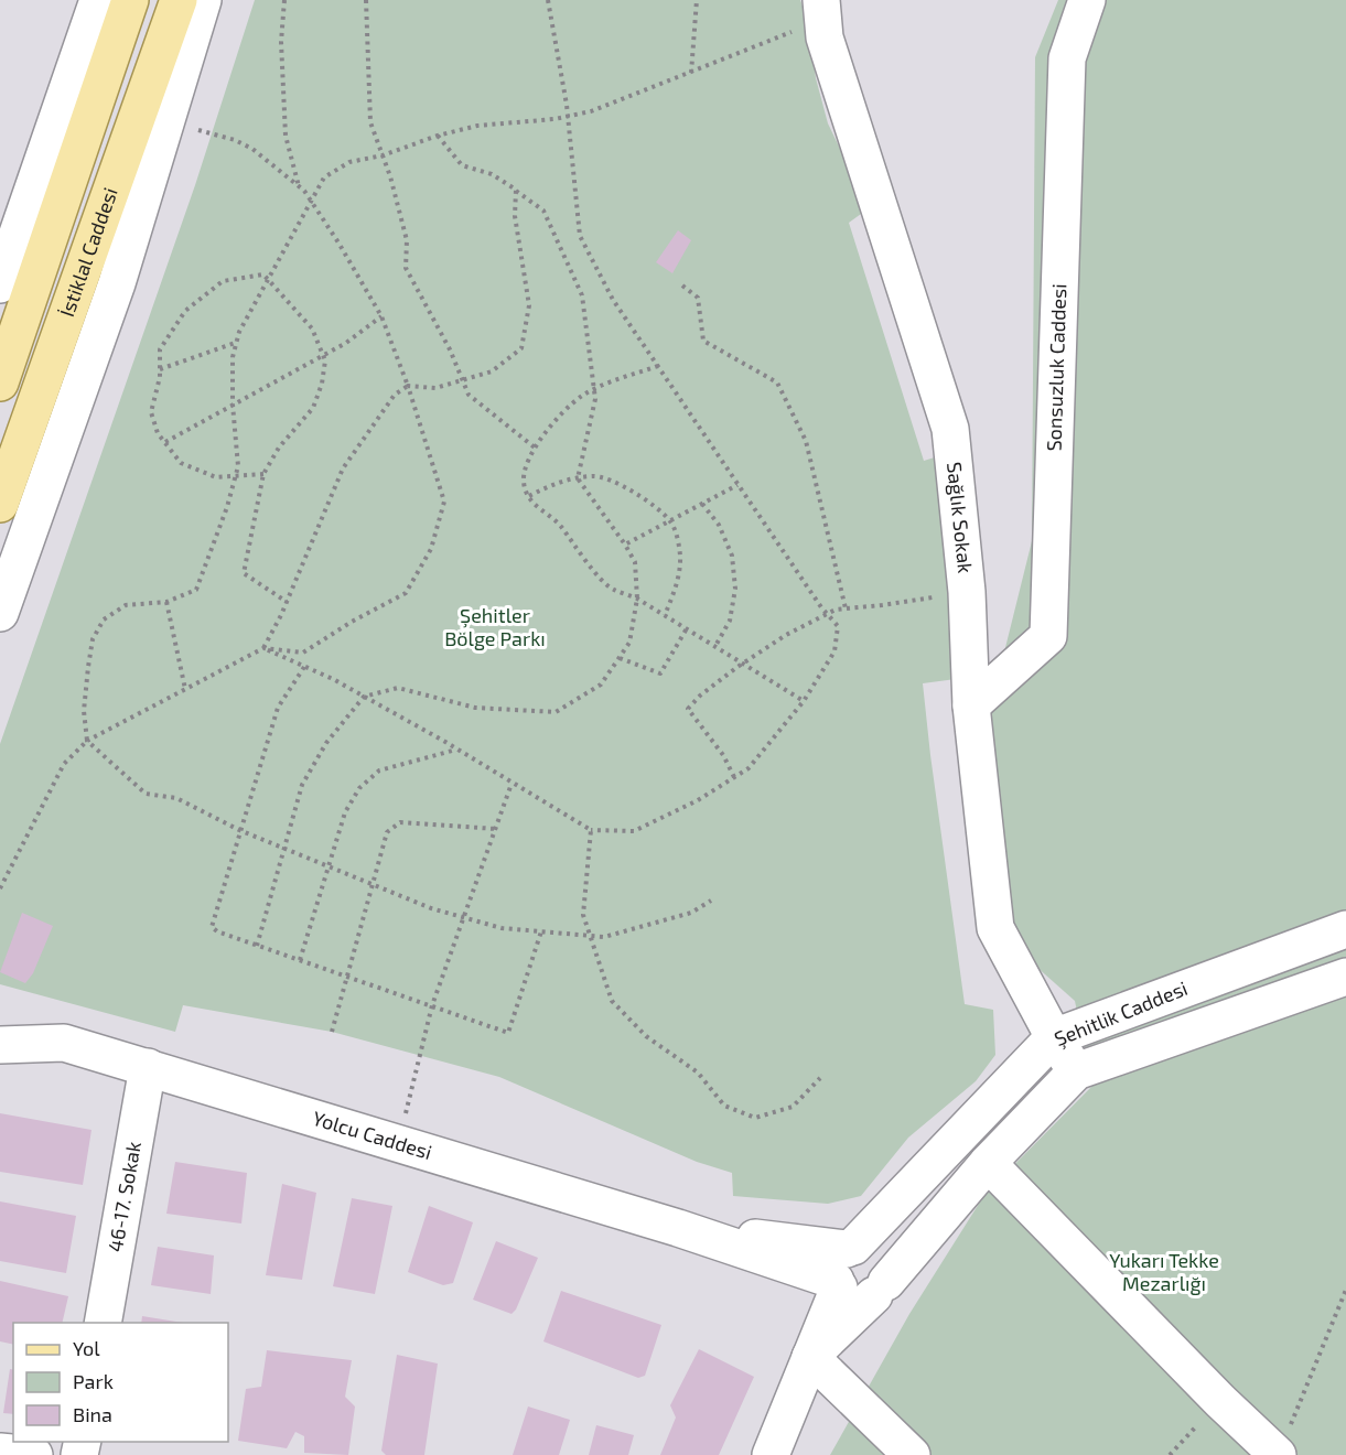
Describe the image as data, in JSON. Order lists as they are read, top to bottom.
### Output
{
  "streets": {
    "main road": ["İstiklal Caddesi"],
    "street": [
      "Sonsuzluk Caddesi",
      "Sağlık Sokak",
      "Şehitlik Caddesi",
      "Yolcu Caddesi",
      "46-17. Sokak"
    ]
  },
  "crossings": [
    ["Sonsuzluk Caddesi", "Sağlık Sokak"],
    ["Sağlık Sokak", "Şehitlik Caddesi"],
    ["Şehitlik Caddesi", "Yolcu Caddesi"],
    ["Yolcu Caddesi", "46-17. Sokak"]
  ],
  "parks": ["Şehitler Bölge Parkı", "Yukarı Tekke Mezarlığı"],
  "legend": ["Yol", "Park", "Bina"]
}
